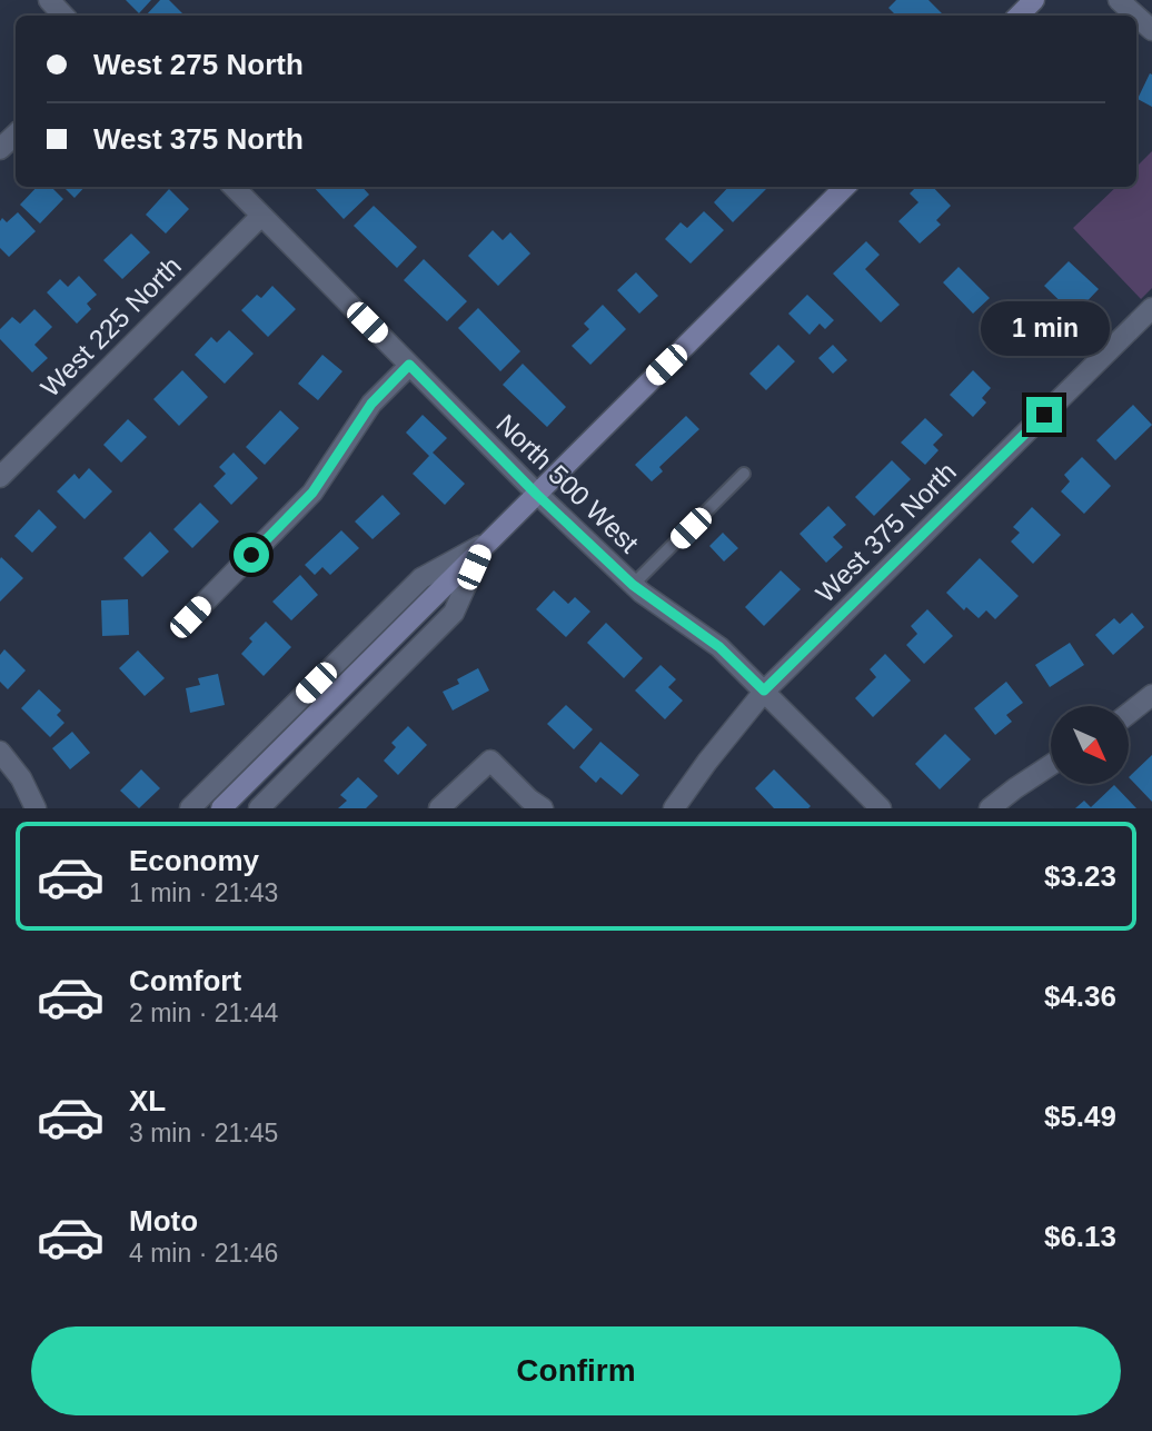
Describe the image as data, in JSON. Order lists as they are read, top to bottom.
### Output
{
  "streets": {
    "street": ["West 225 North", "North 500 West", "West 375 North"]
  },
  "crossings": [
    ["West 225 North", "North 500 West"],
    ["North 500 West", "West 375 North"]
  ],
  "north": "bottom right",
  "page": {
    "banner": ["West 275 North", "West 375 North"],
    "bubble": "1 min",
    "list": [
      {
        "name": "Economy",
        "note": "1 min · 21:43",
        "value": "$3.23"
      },
      {
        "name": "Comfort",
        "note": "2 min · 21:44",
        "value": "$4.36"
      },
      {
        "name": "XL",
        "note": "3 min · 21:45",
        "value": "$5.49"
      },
      {
        "name": "Moto",
        "note": "4 min · 21:46",
        "value": "$6.13"
      }
    ],
    "buttons": "Confirm"
  }
}
